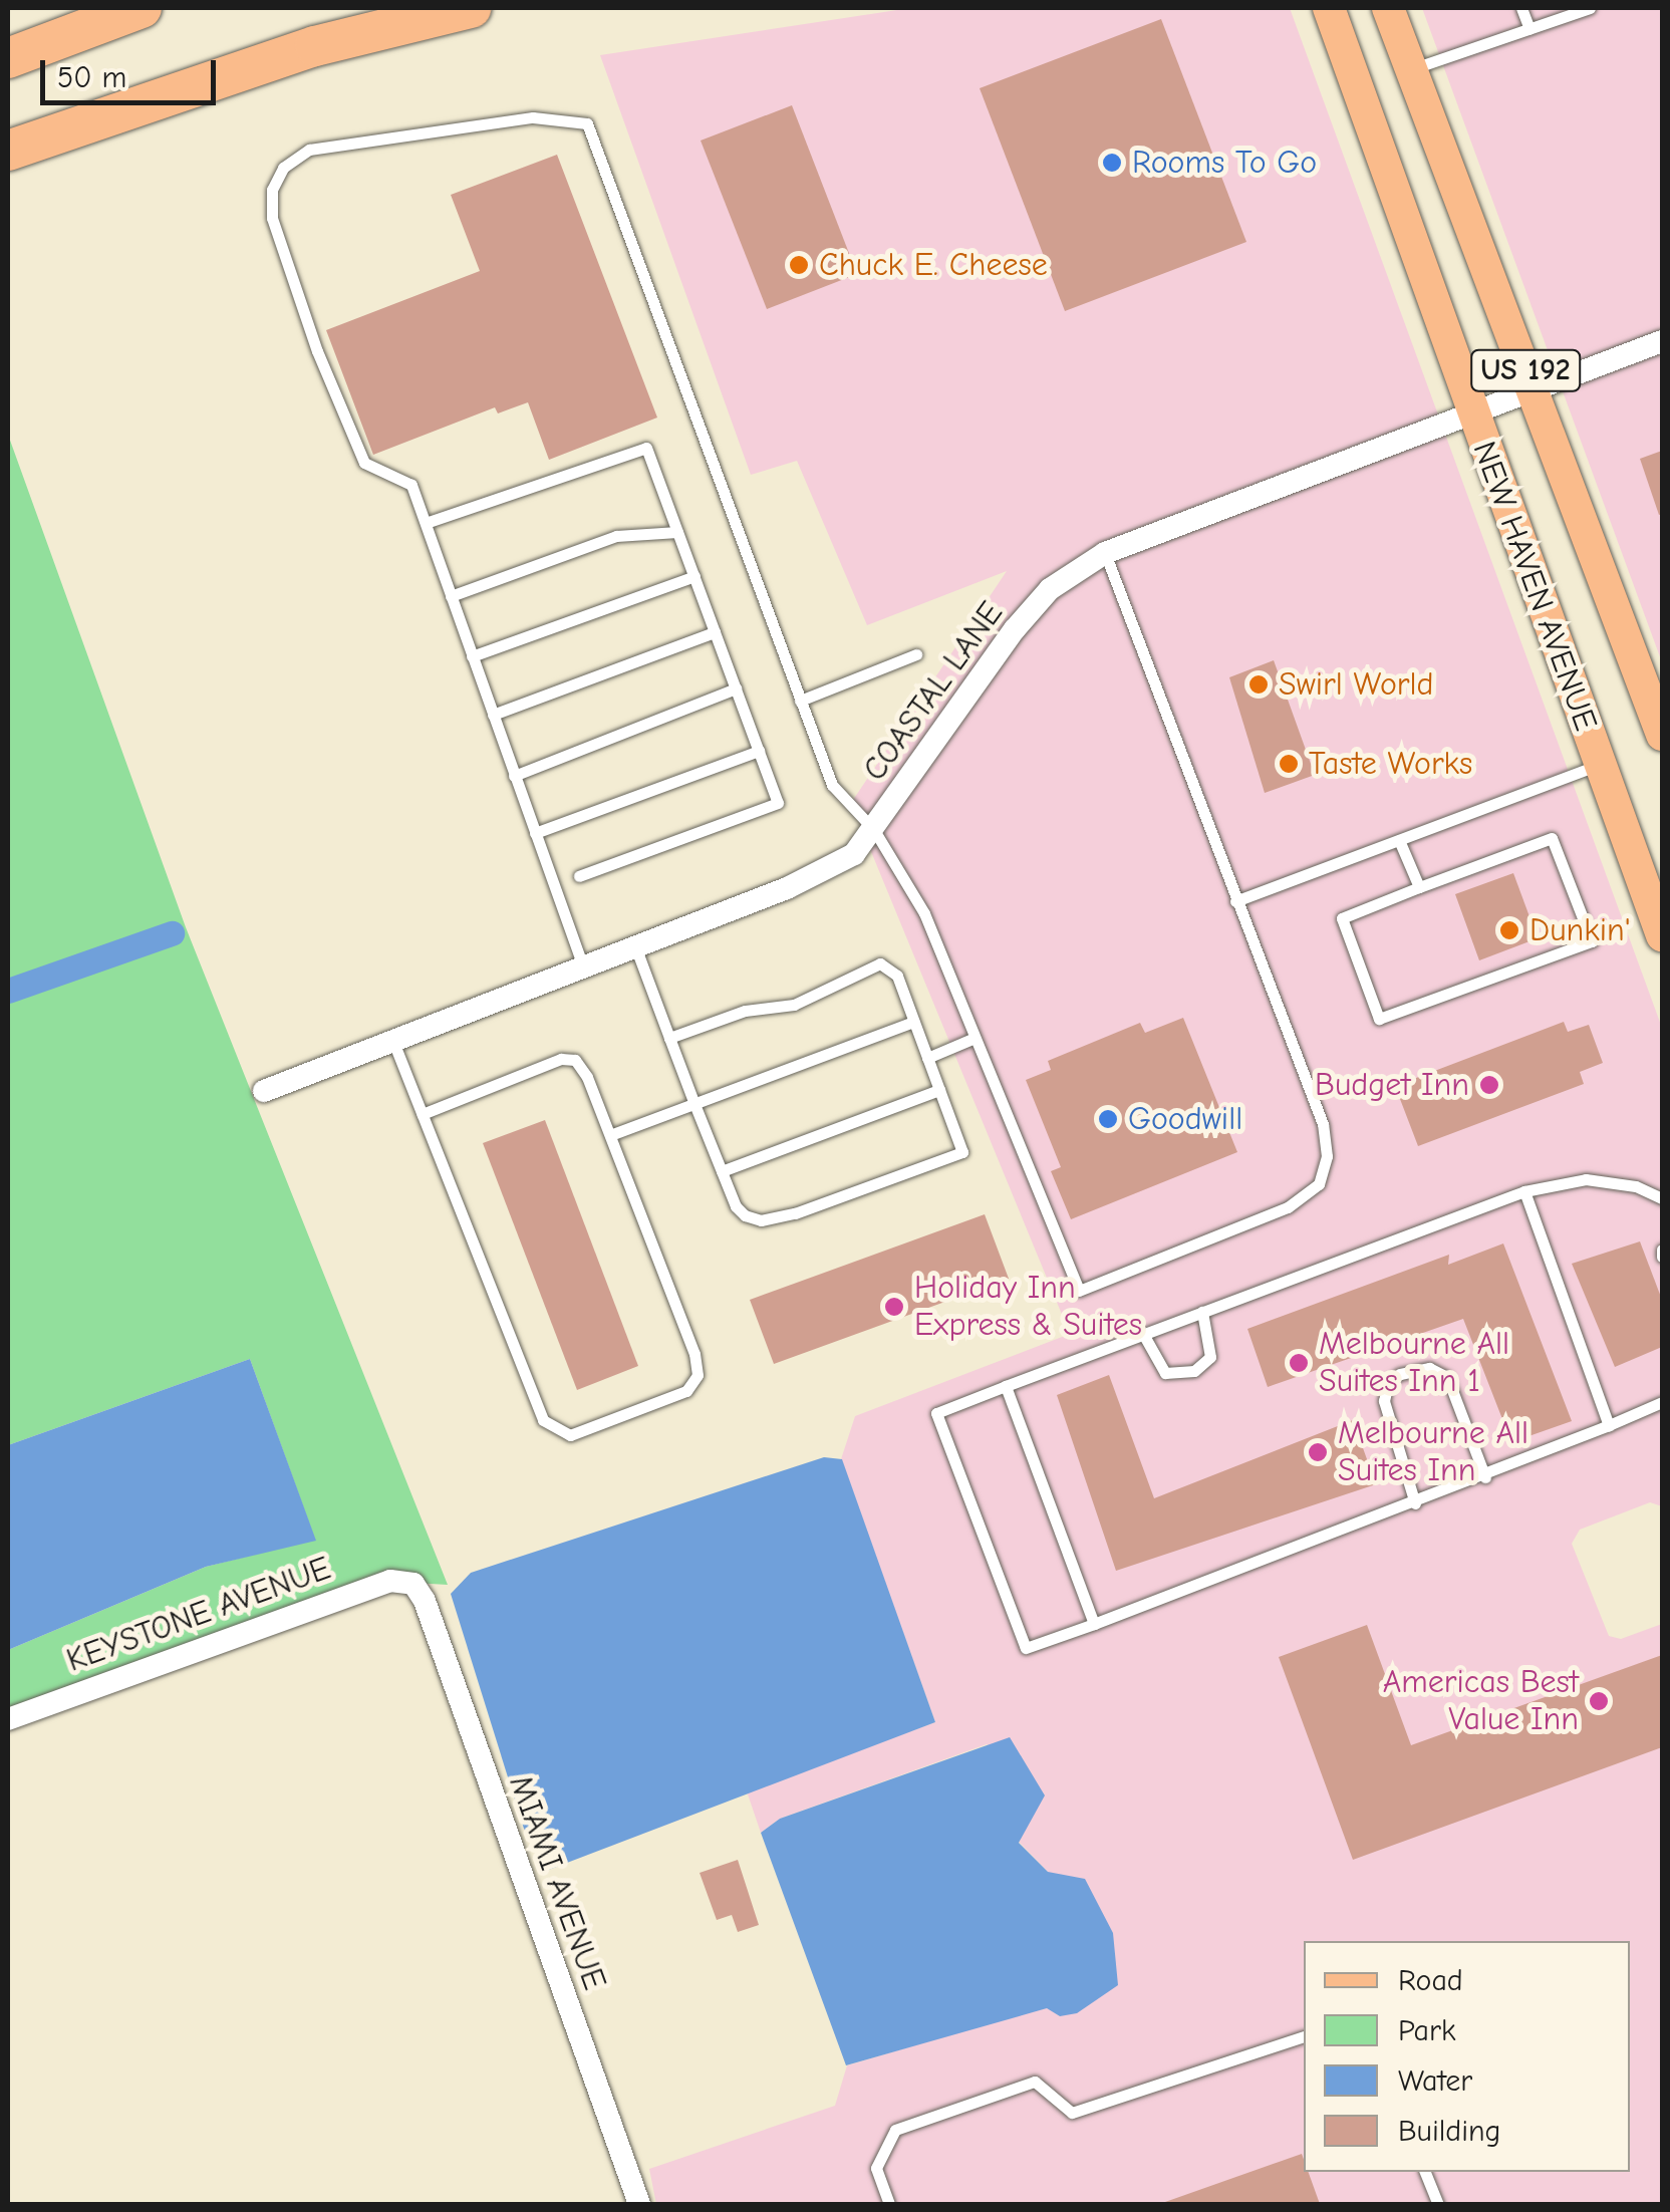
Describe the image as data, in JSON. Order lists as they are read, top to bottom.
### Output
{
  "streets": {
    "main road": ["US 192", "NEW HAVEN AVENUE"],
    "street": ["COASTAL LANE", "KEYSTONE AVENUE", "MIAMI AVENUE"]
  },
  "crossings": [
    ["NEW HAVEN AVENUE", "COASTAL LANE"],
    ["KEYSTONE AVENUE", "MIAMI AVENUE"]
  ],
  "places": [
    "Rooms To Go",
    "Chuck E. Cheese",
    "Swirl World",
    "Taste Works",
    "Dunkin'",
    "Budget Inn",
    "Goodwill",
    "Holiday Inn Express & Suites",
    "Melbourne All Suites Inn 1",
    "Melbourne All Suites Inn",
    "Americas Best Value Inn"
  ],
  "legend": [
    "Road",
    "Park",
    "Water",
    "Building"
  ],
  "scale_bar": "50 m"
}
